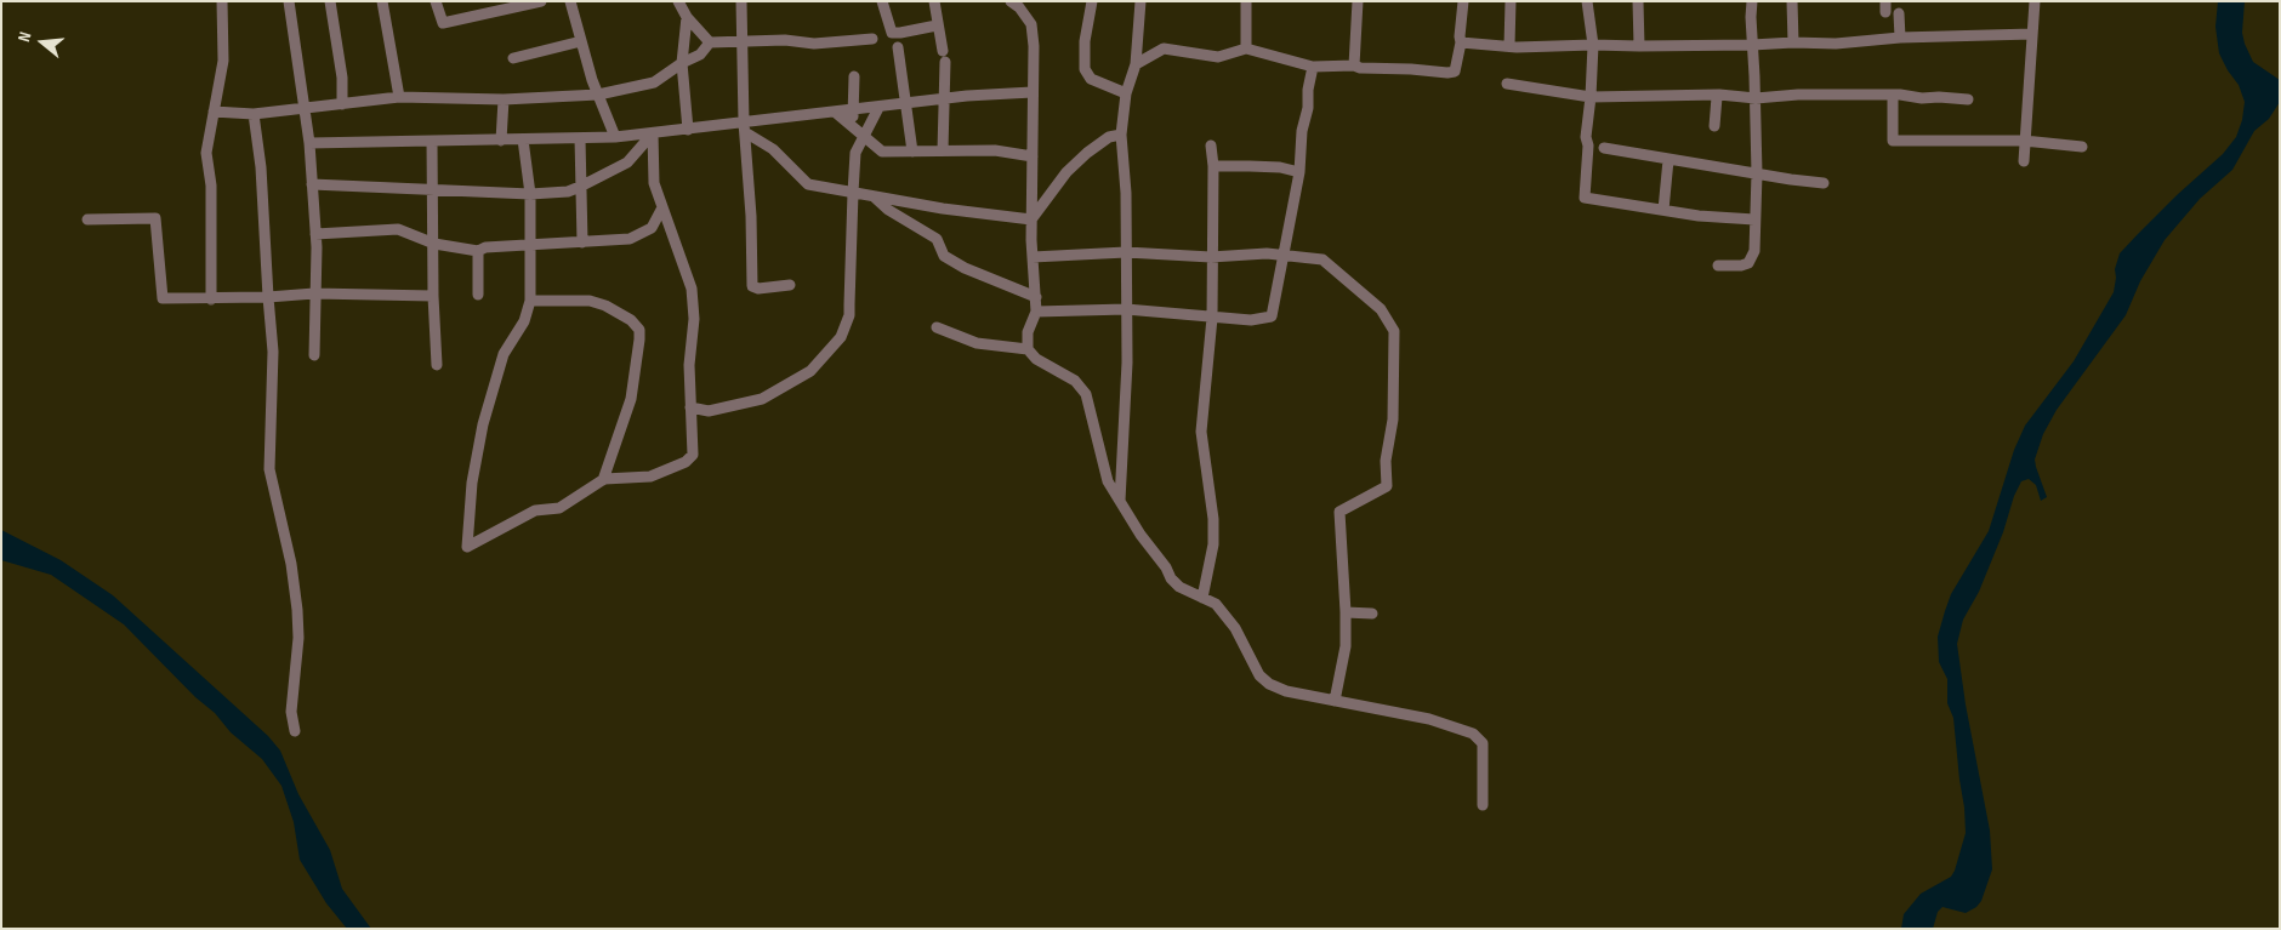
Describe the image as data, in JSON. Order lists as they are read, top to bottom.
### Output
{
  "north": "left"
}
